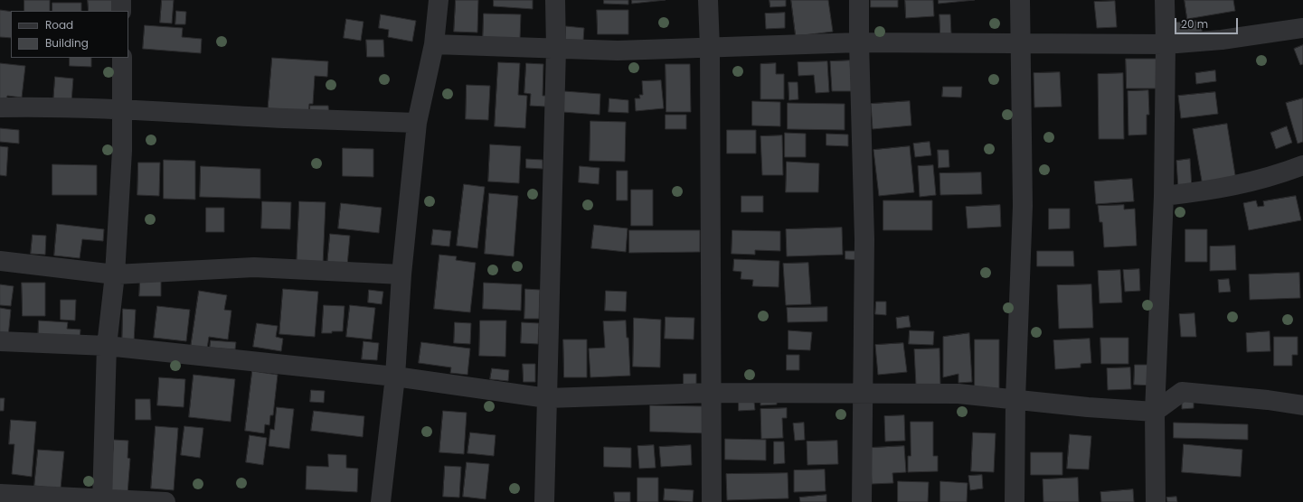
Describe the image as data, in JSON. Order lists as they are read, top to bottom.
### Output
{
  "legend": ["Road", "Building"],
  "scale_bar": "20 m"
}
